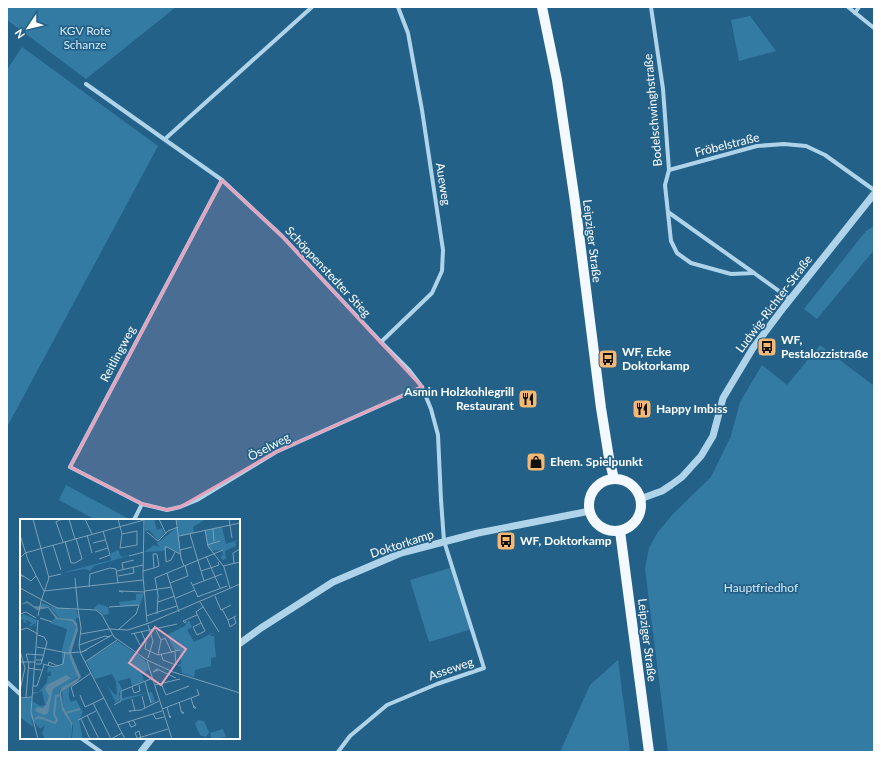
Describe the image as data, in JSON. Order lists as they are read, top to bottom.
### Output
{
  "streets": {
    "main road": ["Leipziger Straße"],
    "street": [
      "Bodelschwinghstraße",
      "Fröbelstraße",
      "Aueweg",
      "Schöppenstedter Stieg",
      "Ludwig-Richter-Straße",
      "Reitlingweg",
      "Öselweg",
      "Doktorkamp",
      "Asseweg"
    ]
  },
  "crossings": [
    ["Bodelschwinghstraße", "Fröbelstraße"],
    ["Aueweg", "Schöppenstedter Stieg"],
    ["Leipziger Straße", "Ludwig-Richter-Straße"],
    ["Leipziger Straße", "Doktorkamp"],
    ["Schöppenstedter Stieg", "Reitlingweg"],
    ["Schöppenstedter Stieg", "Öselweg"],
    ["Schöppenstedter Stieg", "Doktorkamp"],
    ["Schöppenstedter Stieg", "Asseweg"],
    ["Ludwig-Richter-Straße", "Doktorkamp"],
    ["Reitlingweg", "Öselweg"],
    ["Doktorkamp", "Asseweg"]
  ],
  "parks": ["KGV Rote Schanze", "Hauptfriedhof"],
  "places": {
    "bus stop": ["WF, Pestalozzistraße", "WF, Ecke Doktorkamp", "WF, Doktorkamp"],
    "restaurant": ["Asmin Holzkohlegrill Restaurant", "Happy Imbiss"],
    "shop": ["Ehem. Spielpunkt"]
  },
  "north": "bottom left"
}
